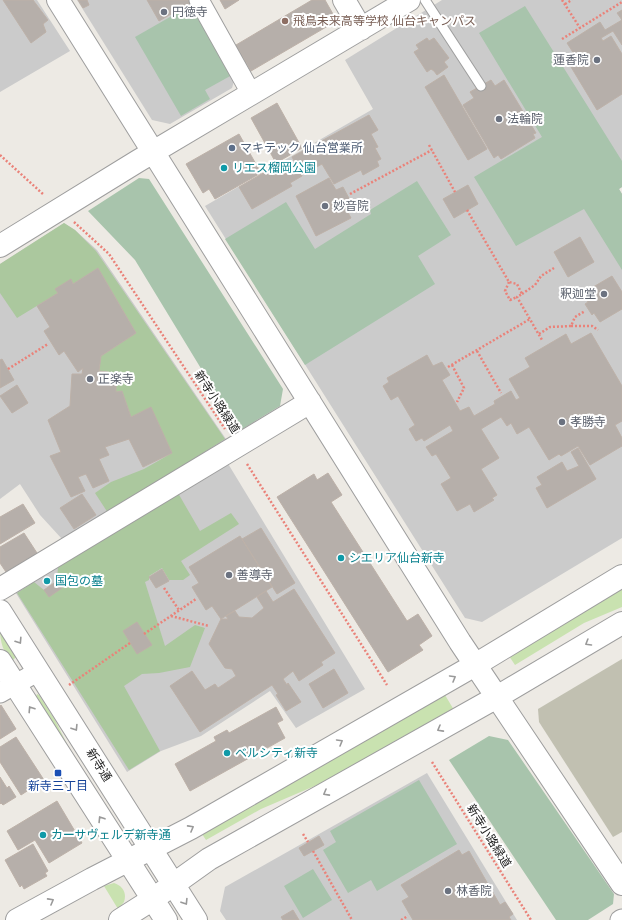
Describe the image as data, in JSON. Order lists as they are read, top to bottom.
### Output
{
  "streets": {
    "street": ["新寺通"],
    "path": ["新寺小路緑道"]
  },
  "places": {
    "other": [
      "円徳寺",
      "飛鳥未来高等学校 仙台キャンパス",
      "蓮香院",
      "法輪院",
      "マキテック 仙台営業所",
      "リエス榴岡公園",
      "妙音院",
      "釈迦堂",
      "正楽寺",
      "孝勝寺",
      "シエリア仙台新寺",
      "善導寺",
      "国包の墓",
      "ベルシティ新寺",
      "カーサヴェルデ新寺通",
      "林香院"
    ],
    "transit": ["新寺三丁目"]
  }
}
